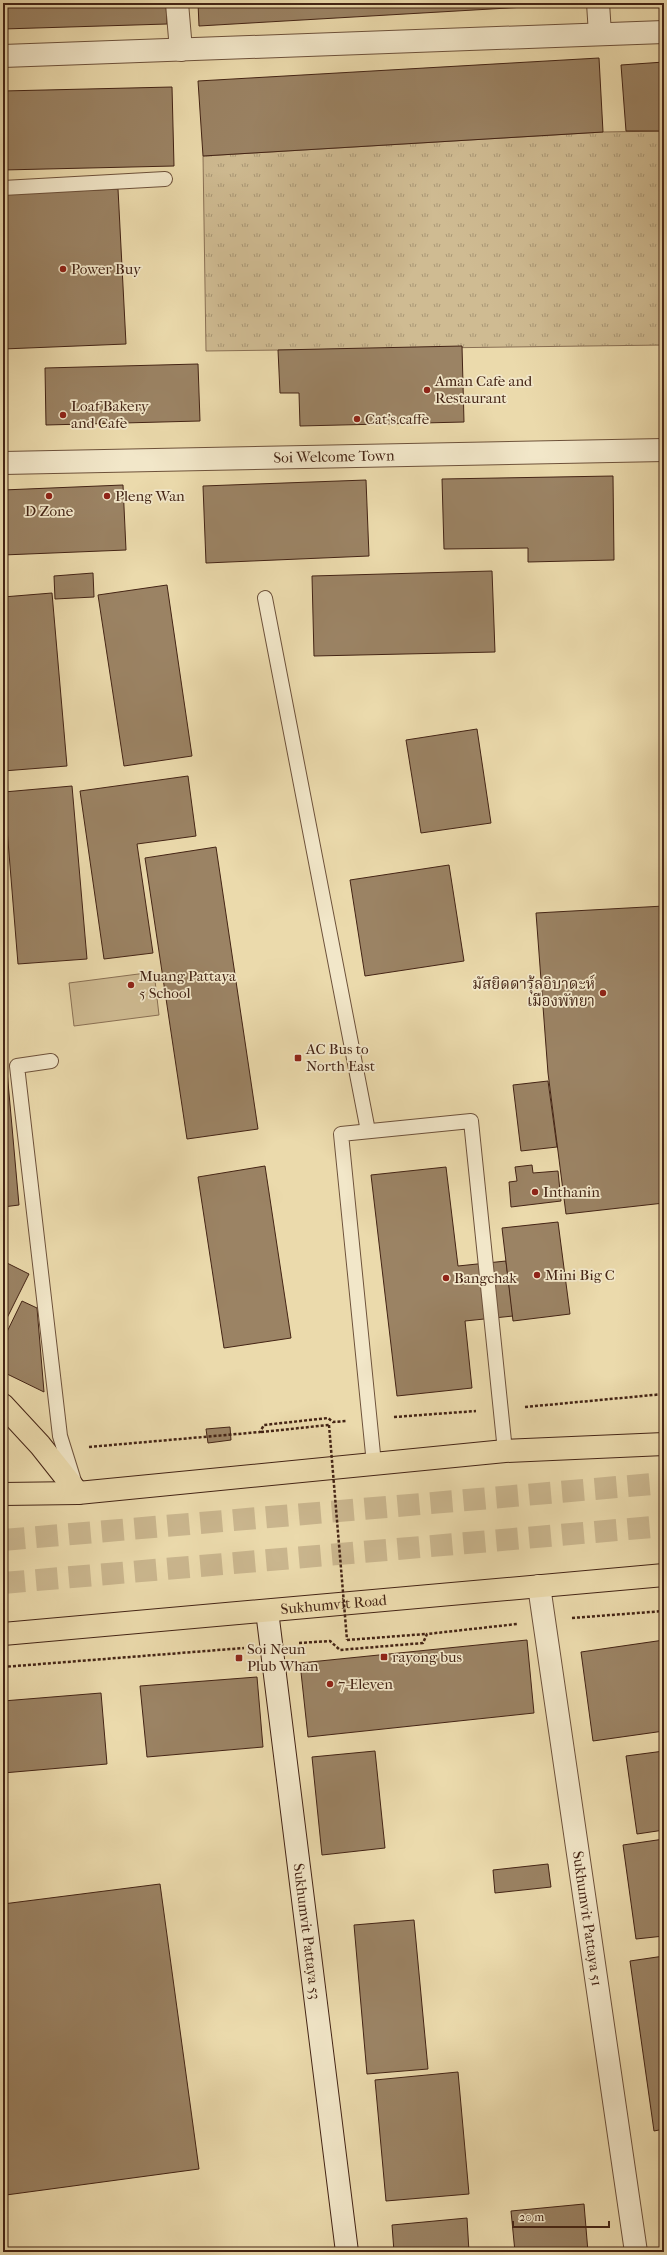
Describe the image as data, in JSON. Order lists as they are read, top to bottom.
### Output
{
  "streets": {
    "highway": ["Sukhumvit Road"],
    "street": ["Soi Welcome Town", "Sukhumvit Pattaya 51", "Sukhumvit Pattaya 53"]
  },
  "crossings": [
    ["Sukhumvit Road", "Sukhumvit Pattaya 51"],
    ["Sukhumvit Road", "Sukhumvit Pattaya 53"]
  ],
  "places": {
    "other": [
      "Power Buy",
      "Aman Cafe and Restaurant",
      "Loaf Bakery and Cafe",
      "Cat's caffe",
      "D Zone",
      "Pleng Wan",
      "Muang Pattaya 5 School",
      "มัสยิดดารุ้ลอิบาดะห์ เมืองพัทยา",
      "Inthanin",
      "Mini Big C",
      "Bangchak",
      "7-Eleven"
    ],
    "transit": ["AC Bus to North East", "rayong bus", "Soi Neun Plub Whan"]
  },
  "scale_bar": "20 m"
}
